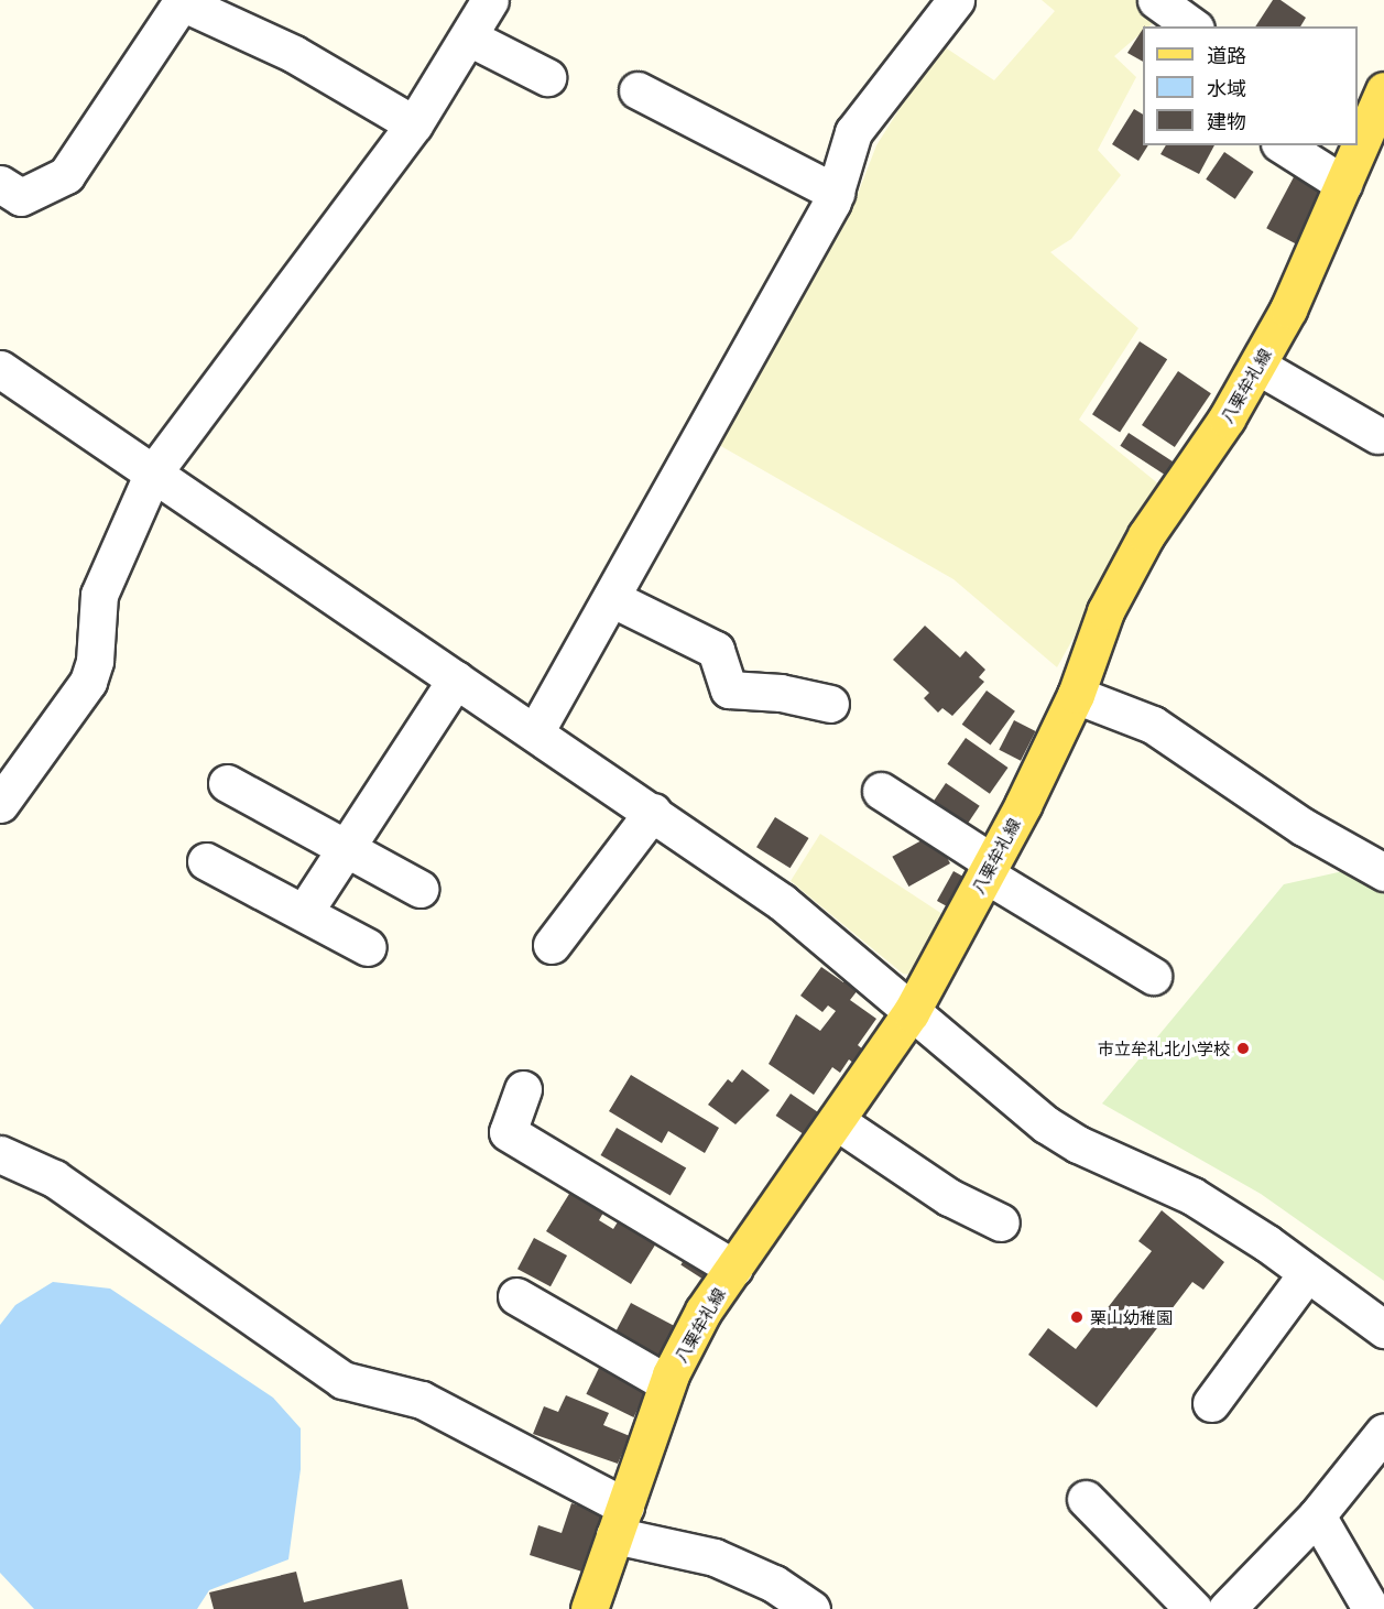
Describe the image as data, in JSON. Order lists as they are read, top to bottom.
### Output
{
  "streets": {
    "main road": ["八栗牟礼線"]
  },
  "places": ["市立牟礼北小学校", "栗山幼稚園"],
  "legend": ["道路", "水域", "建物"]
}
